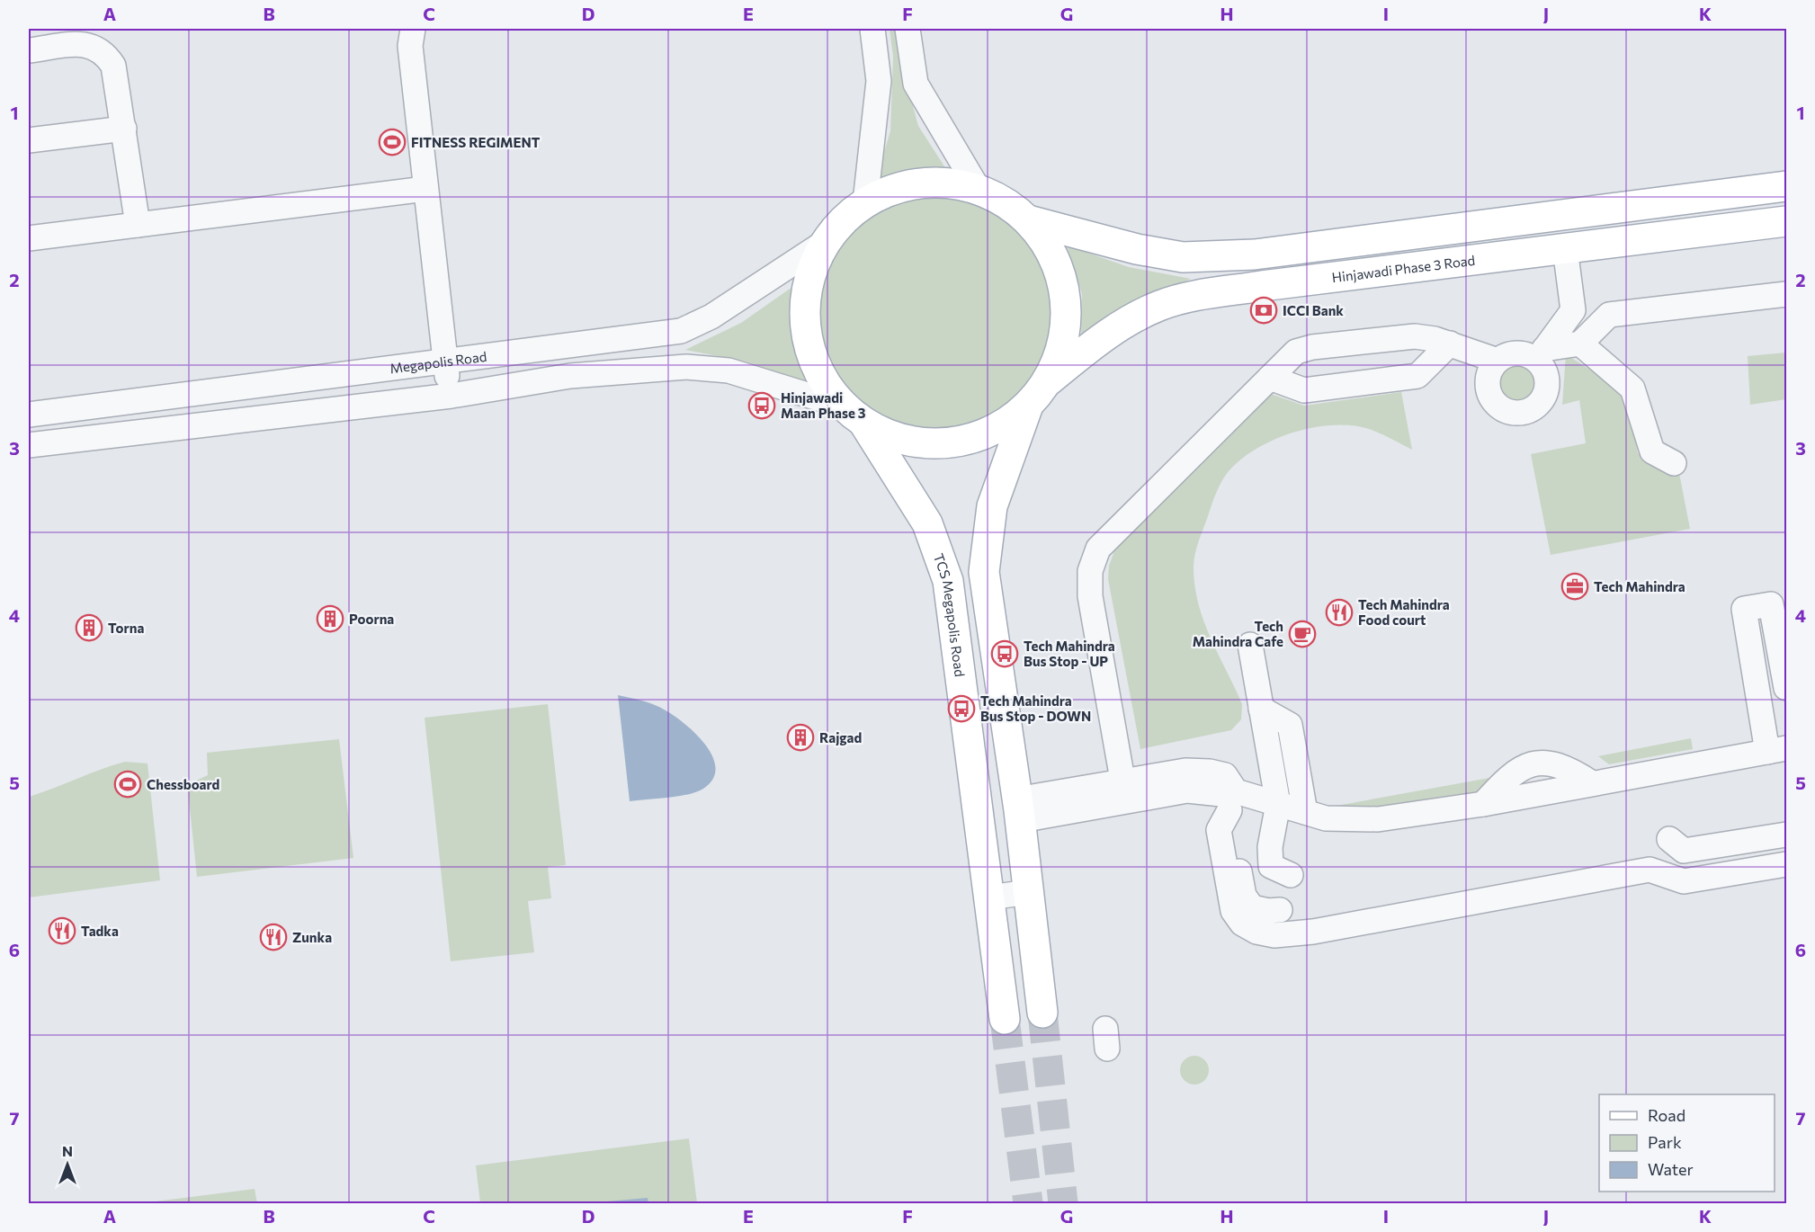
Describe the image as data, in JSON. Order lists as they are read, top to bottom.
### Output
{
  "streets": {
    "main road": ["Hinjawadi Phase 3 Road", "TCS Megapolis Road"],
    "street": ["Megapolis Road"]
  },
  "places": {
    "sports": ["FITNESS REGIMENT", "Chessboard"],
    "bank": ["ICCI Bank"],
    "bus stop": ["Hinjawadi Maan Phase 3", "Tech Mahindra Bus Stop - UP", "Tech Mahindra Bus Stop - DOWN"],
    "office": ["Tech Mahindra"],
    "restaurant": ["Tech Mahindra Food court", "Tadka", "Zunka"],
    "building": ["Poorna", "Torna", "Rajgad"],
    "cafe": ["Tech Mahindra Cafe"]
  },
  "legend": ["Road", "Park", "Water"],
  "north": "top",
  "grid": {
    "columns": [
      "A",
      "B",
      "C",
      "D",
      "E",
      "F",
      "G",
      "H",
      "I",
      "J",
      "K"
    ],
    "rows": [
      "1",
      "2",
      "3",
      "4",
      "5",
      "6",
      "7"
    ]
  }
}
